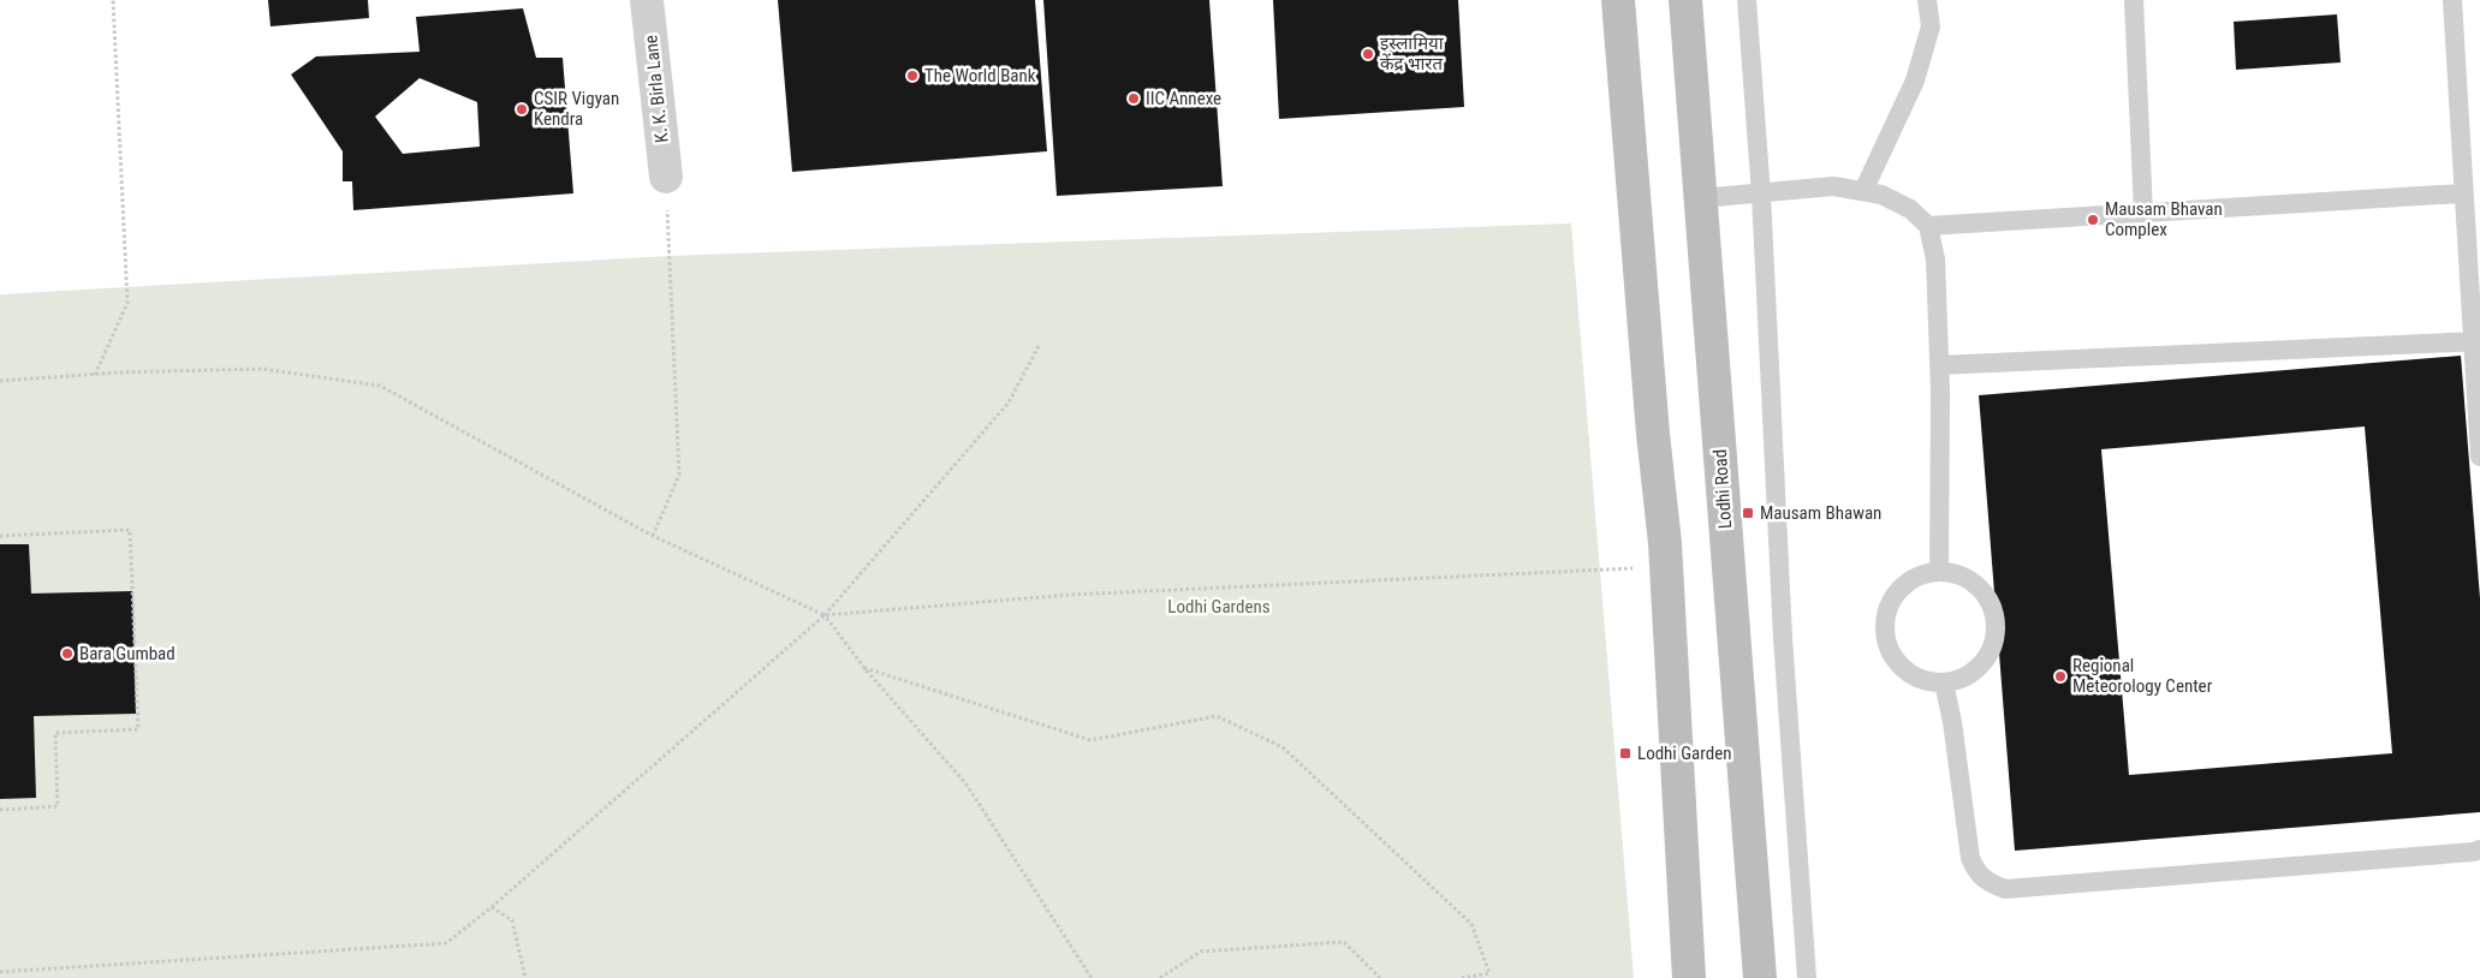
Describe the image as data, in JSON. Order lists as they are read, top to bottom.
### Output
{
  "streets": {
    "main road": ["Lodhi Road"],
    "street": ["K. K. Birla Lane"]
  },
  "parks": ["Lodhi Gardens"],
  "places": {
    "other": [
      "इस्लामिया केंद्र भारत",
      "The World Bank",
      "IIC Annexe",
      "CSIR Vigyan Kendra",
      "Mausam Bhavan Complex",
      "Bara Gumbad",
      "Regional Meteorology Center"
    ],
    "transit": ["Mausam Bhawan", "Lodhi Garden"]
  }
}
